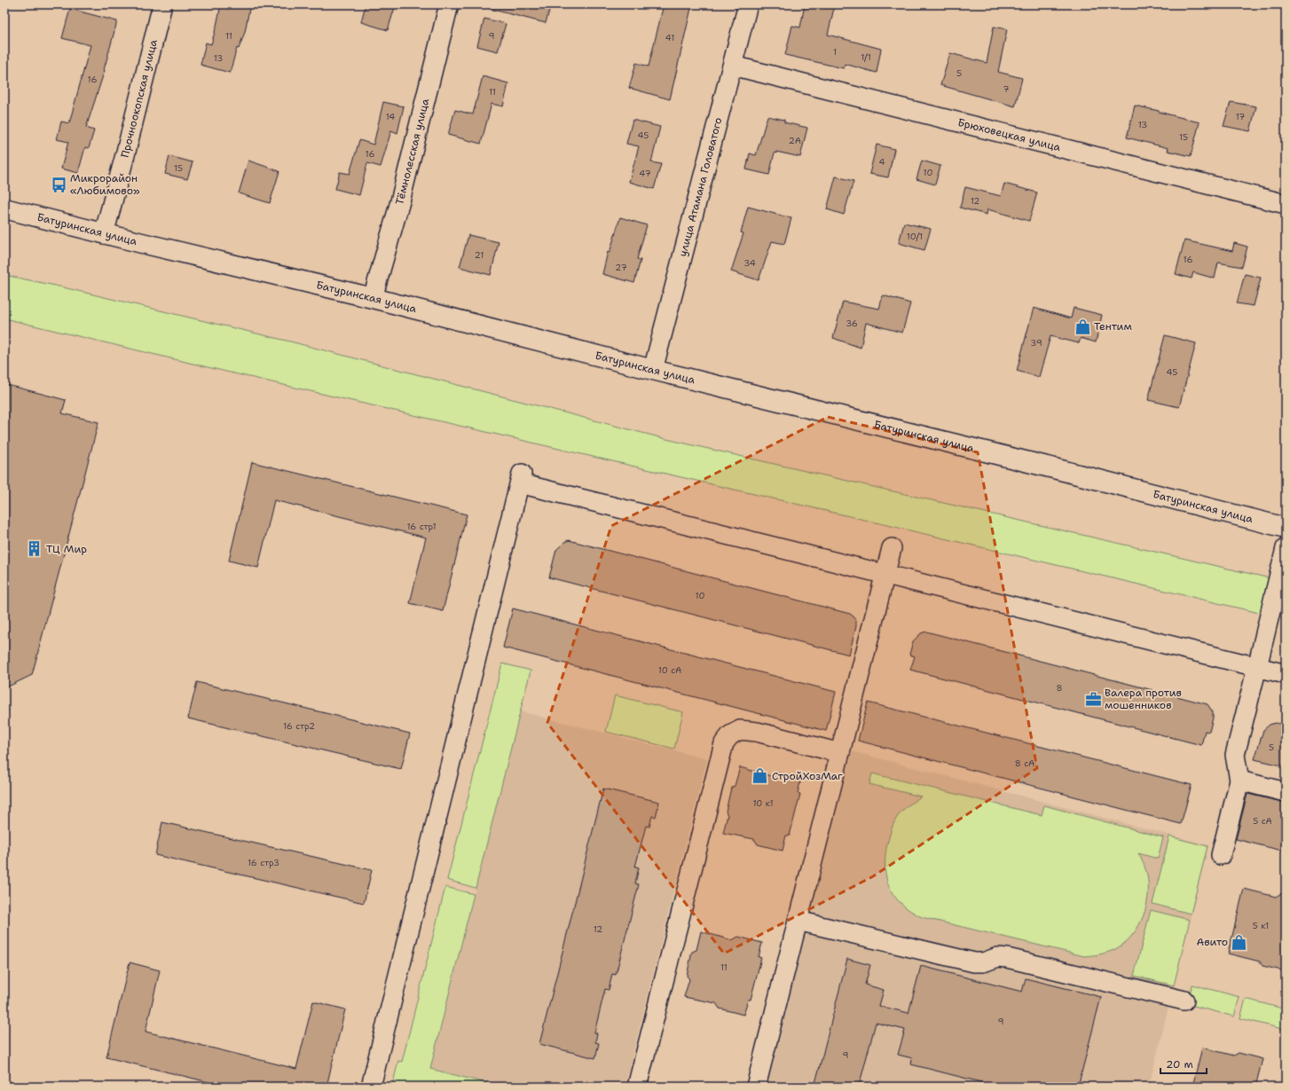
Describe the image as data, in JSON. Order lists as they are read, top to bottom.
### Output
{
  "streets": {
    "street": [
      "Прочноокопская улица",
      "Брюховецкая улица",
      "Тёмнолесская улица",
      "улица Атамана Головатого",
      "Батуринская улица"
    ]
  },
  "crossings": [
    ["Прочноокопская улица", "Батуринская улица"],
    ["Брюховецкая улица", "улица Атамана Головатого"],
    ["Тёмнолесская улица", "Батуринская улица"],
    ["улица Атамана Головатого", "Батуринская улица"]
  ],
  "places": {
    "bus stop": ["Микрорайон «Любимово»"],
    "shop": ["Тентим", "СтройХозМаг", "Авито"],
    "building": ["ТЦ Мир"],
    "office": ["Валера против мошенников"]
  },
  "house_numbers": [
    "11",
    "9",
    "41",
    "1",
    "1/1",
    "13",
    "5",
    "16",
    "7",
    "11",
    "14",
    "17",
    "13",
    "45",
    "15",
    "2А",
    "16",
    "4",
    "15",
    "10",
    "47",
    "12",
    "10/1",
    "21",
    "16",
    "34",
    "27",
    "36",
    "39",
    "45",
    "16 стр1",
    "10",
    "10 сА",
    "8",
    "16 стр2",
    "5",
    "8 сА",
    "10 к1",
    "5 сА",
    "16 стр3",
    "5 к1",
    "12",
    "11",
    "9",
    "9"
  ],
  "scale_bar": "20 m"
}
